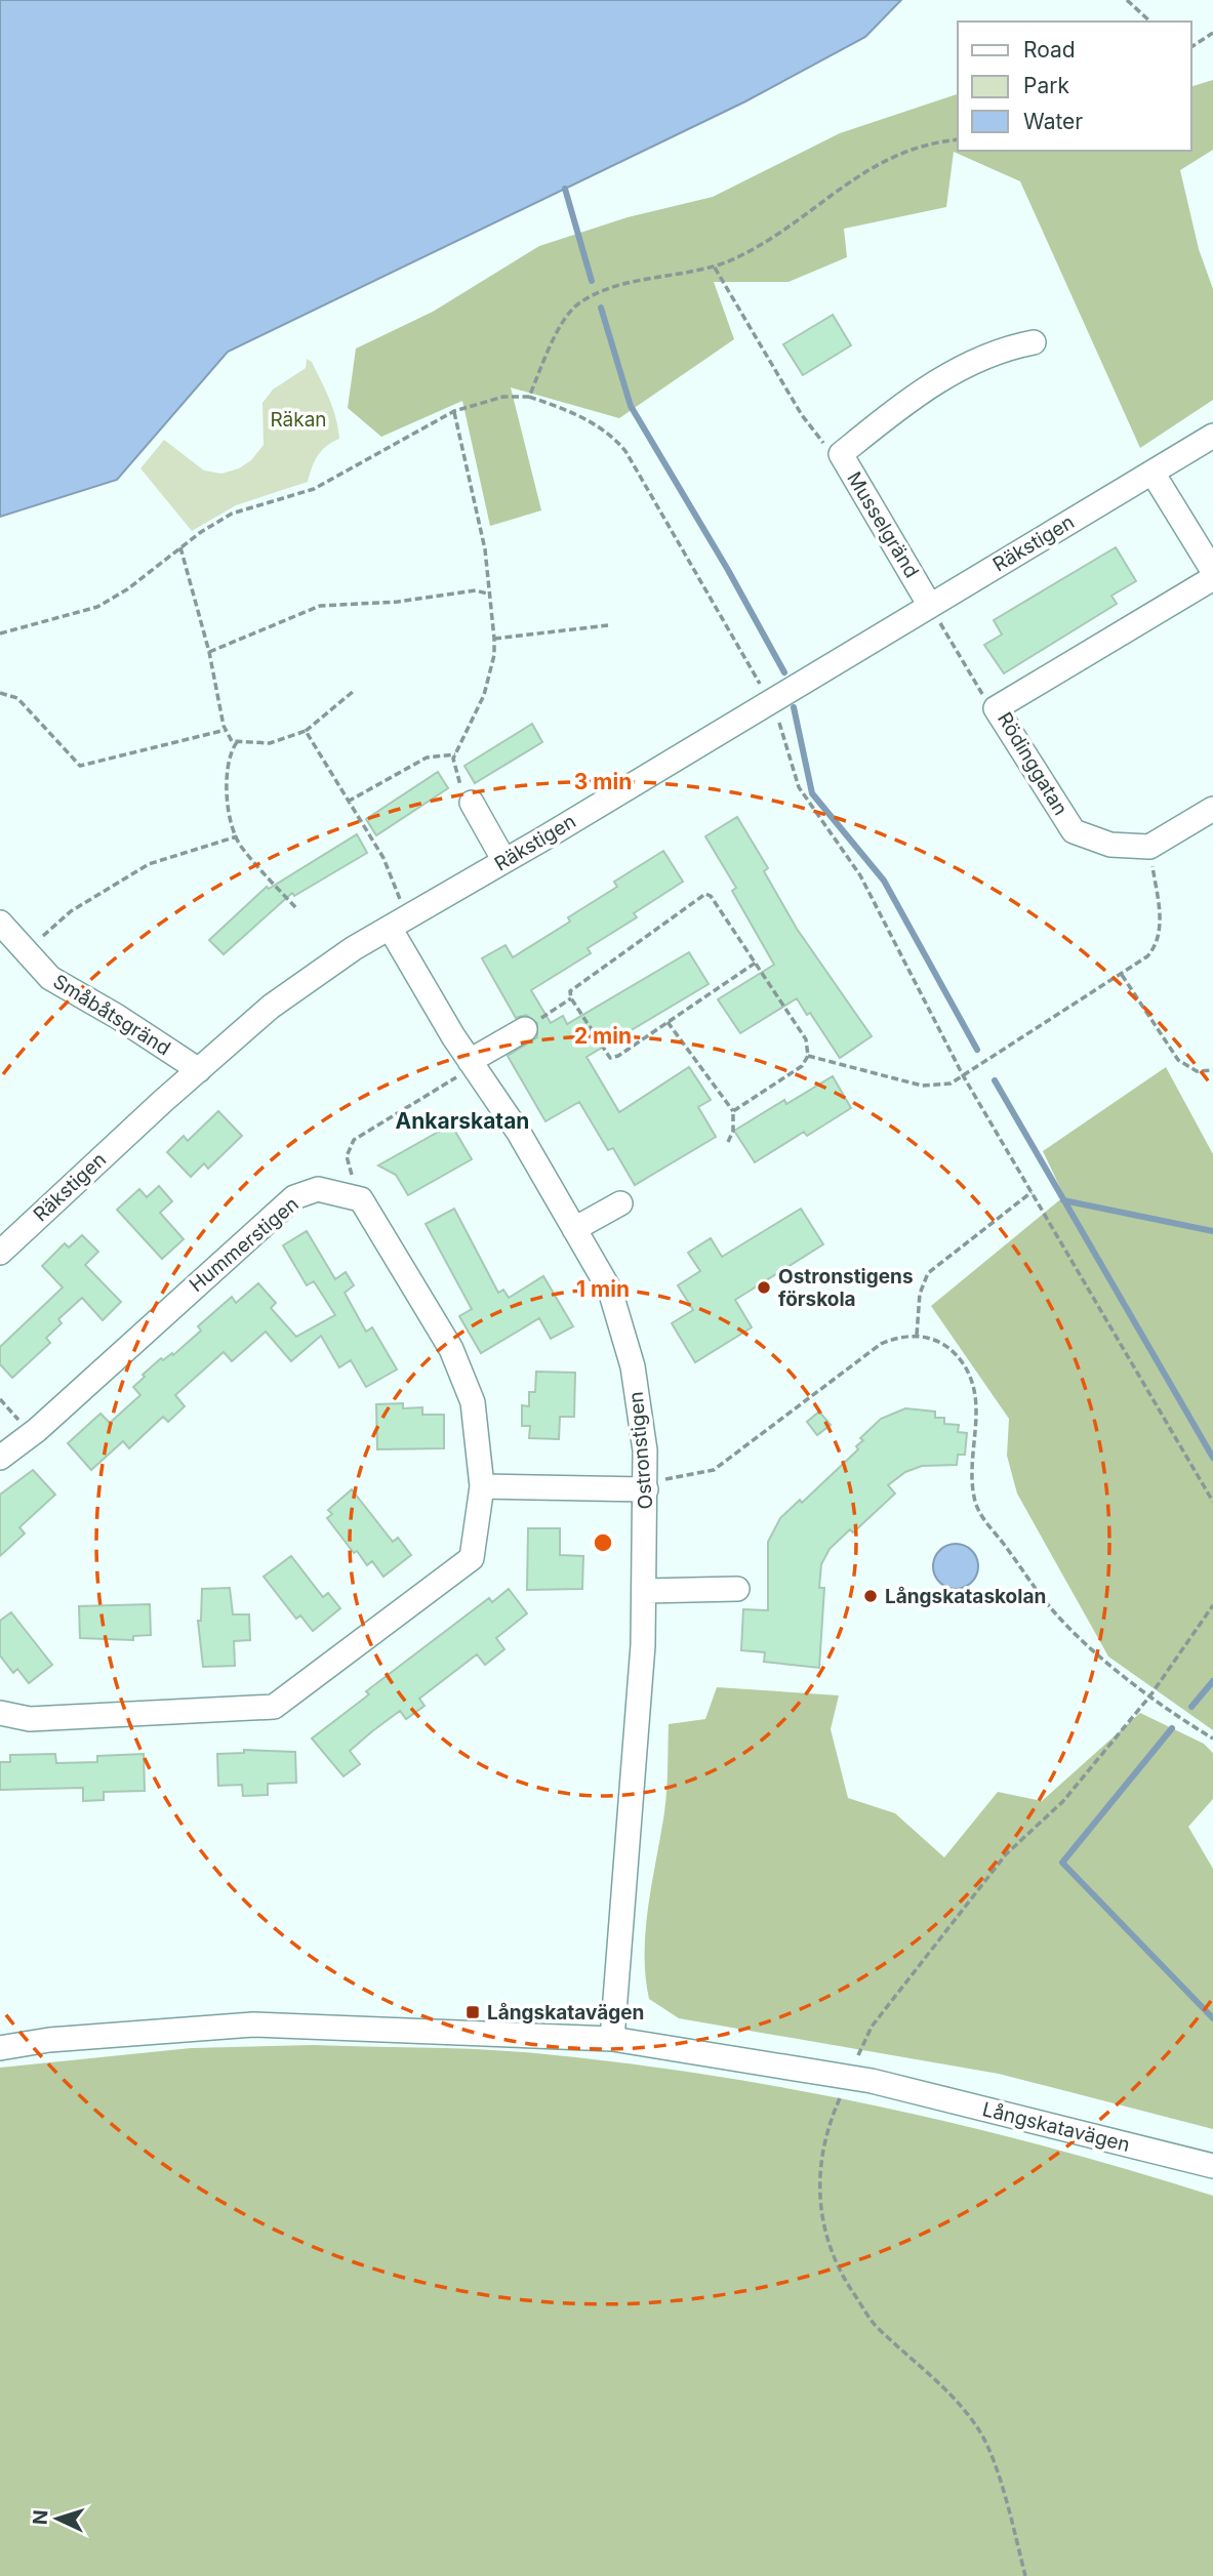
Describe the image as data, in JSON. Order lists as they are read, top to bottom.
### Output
{
  "streets": {
    "street": [
      "Musselgränd",
      "Räkstigen",
      "Rödinggatan",
      "Småbåtsgränd",
      "Hummerstigen",
      "Ostronstigen",
      "Långskatavägen"
    ]
  },
  "crossings": [
    ["Musselgränd", "Räkstigen"],
    ["Räkstigen", "Småbåtsgränd"],
    ["Räkstigen", "Ostronstigen"],
    ["Ostronstigen", "Långskatavägen"]
  ],
  "districts": ["Ankarskatan"],
  "parks": ["Räkan"],
  "places": {
    "other": ["Ostronstigens förskola", "Långskataskolan"],
    "transit": ["Långskatavägen"]
  },
  "legend": ["Road", "Park", "Water"],
  "north": "left",
  "rings": ["3 min", "2 min", "1 min"]
}
